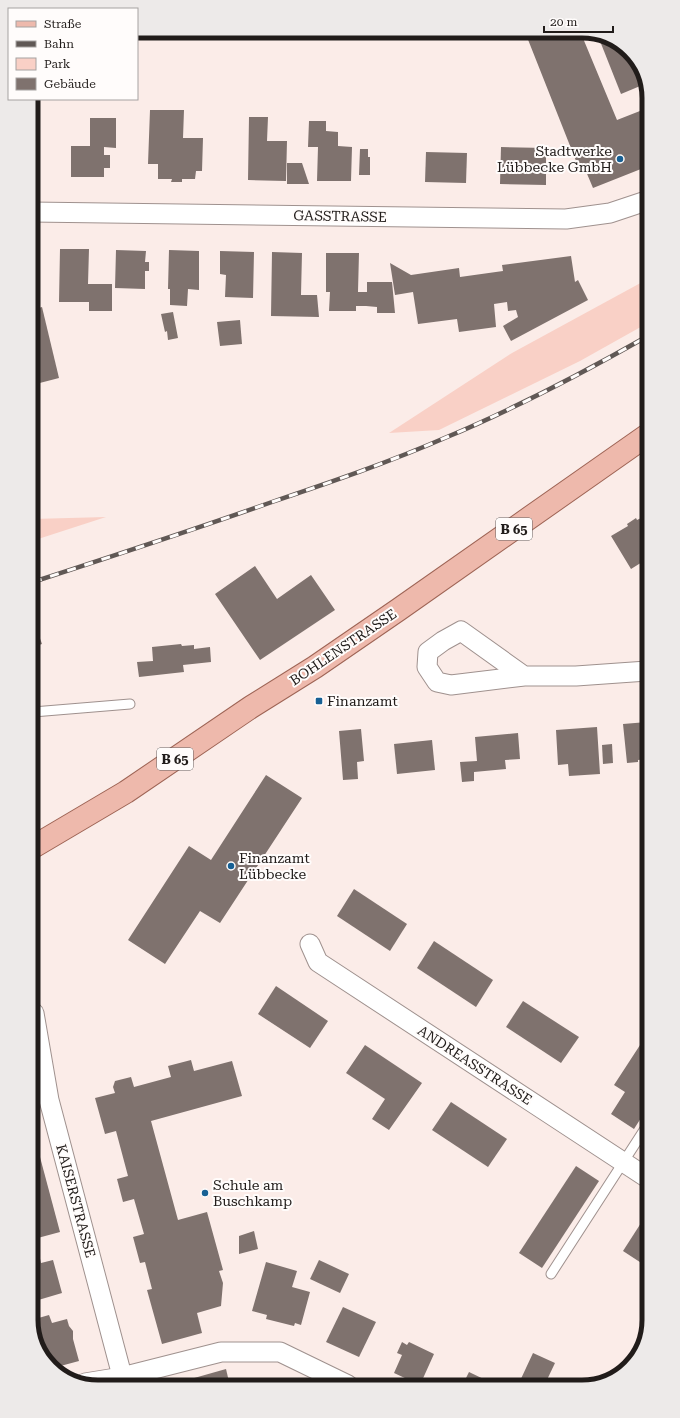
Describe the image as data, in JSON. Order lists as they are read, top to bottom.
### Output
{
  "streets": {
    "main road": ["B 65", "BOHLENSTRASSE"],
    "street": ["GASSTRASSE", "ANDREASSTRASSE", "KAISERSTRASSE"]
  },
  "places": {
    "other": ["Stadtwerke Lübbecke GmbH", "Finanzamt Lübbecke", "Schule am Buschkamp"],
    "transit": ["Finanzamt"]
  },
  "legend": [
    "Straße",
    "Bahn",
    "Park",
    "Gebäude"
  ],
  "scale_bar": "20 m"
}
